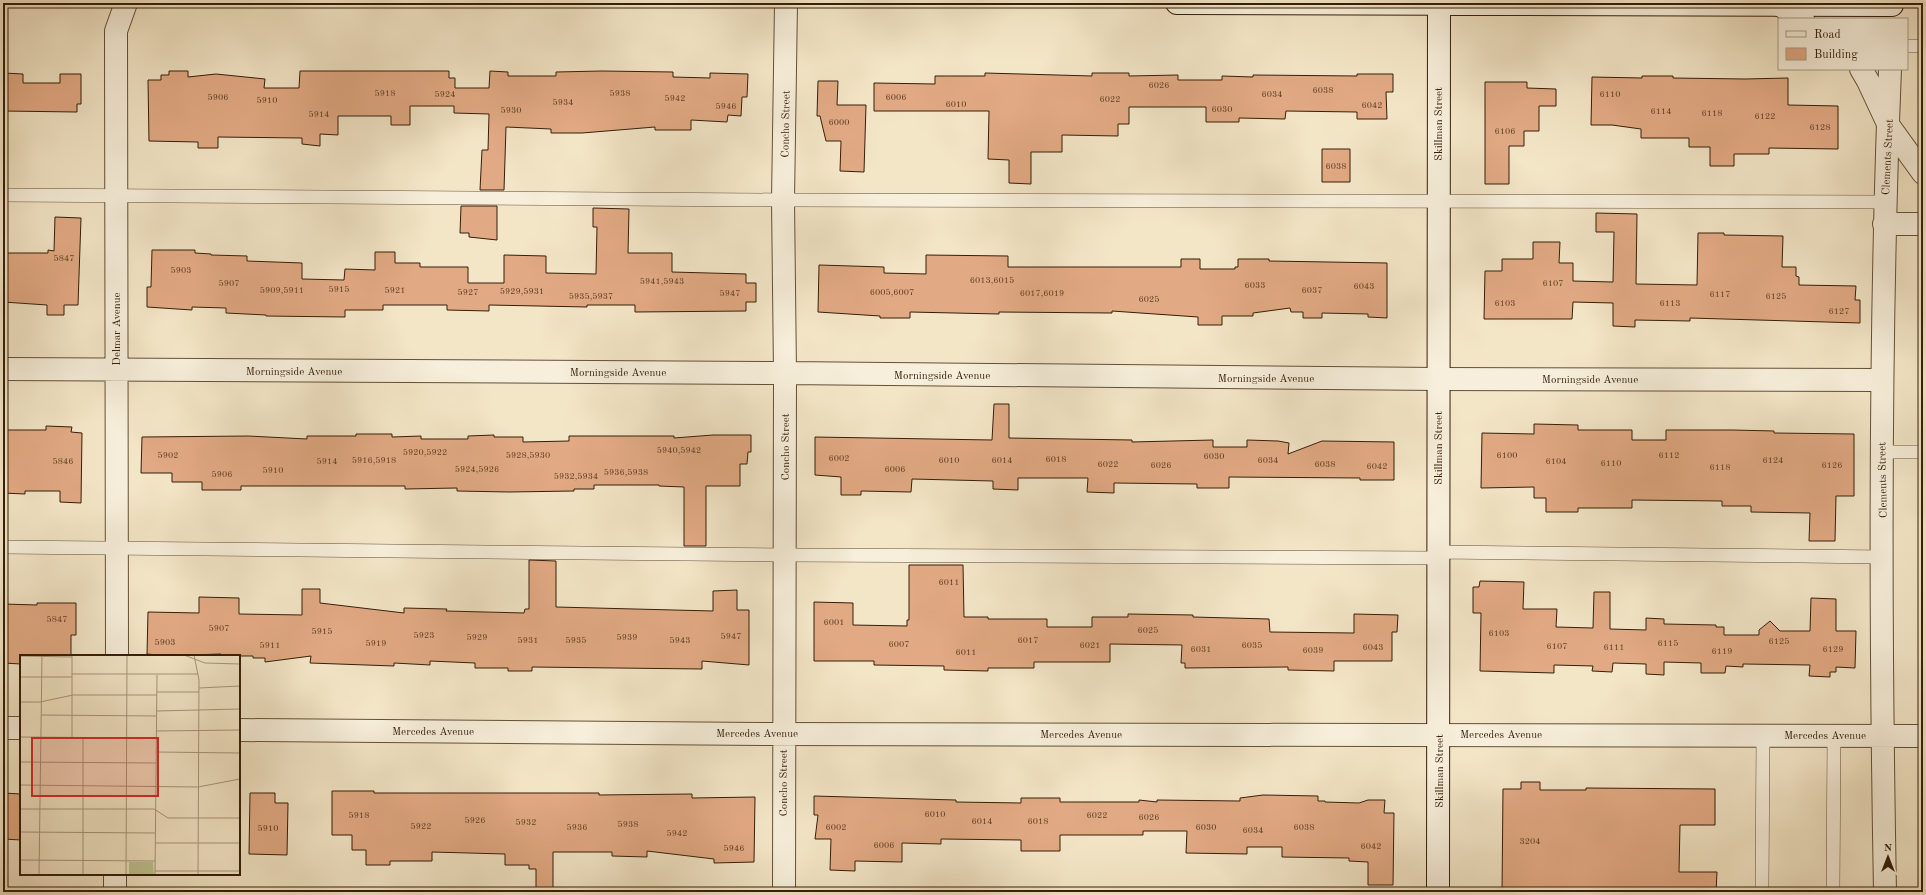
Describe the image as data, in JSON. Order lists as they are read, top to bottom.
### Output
{
  "streets": {
    "street": [
      "Concho Street",
      "Skillman Street",
      "Clements Street",
      "Delmar Avenue",
      "Morningside Avenue",
      "Mercedes Avenue"
    ]
  },
  "crossings": [
    ["Concho Street", "Morningside Avenue"],
    ["Concho Street", "Mercedes Avenue"],
    ["Skillman Street", "Morningside Avenue"],
    ["Skillman Street", "Mercedes Avenue"],
    ["Clements Street", "Morningside Avenue"],
    ["Clements Street", "Mercedes Avenue"],
    ["Delmar Avenue", "Morningside Avenue"]
  ],
  "house_numbers": [
    "6026",
    "6038",
    "5918",
    "5938",
    "5924",
    "6034",
    "6110",
    "5906",
    "6006",
    "5942",
    "6022",
    "5910",
    "5934",
    "6010",
    "6042",
    "5946",
    "6030",
    "5930",
    "6114",
    "6118",
    "5914",
    "6122",
    "6000",
    "6128",
    "6106",
    "6038",
    "5847",
    "5903",
    "6013,6015",
    "5941,5943",
    "5907",
    "6107",
    "6033",
    "6043",
    "5915",
    "5909,5911",
    "5921",
    "6037",
    "5929,5931",
    "5927",
    "6005,6007",
    "5947",
    "6017,6019",
    "6117",
    "5935,5937",
    "6125",
    "6025",
    "6103",
    "6113",
    "6127",
    "5940,5942",
    "5920,5922",
    "5902",
    "5928,5930",
    "6100",
    "6112",
    "6030",
    "6002",
    "6018",
    "5916,5918",
    "6010",
    "6014",
    "6034",
    "6124",
    "5846",
    "5914",
    "6104",
    "6110",
    "6022",
    "6038",
    "6026",
    "6126",
    "6042",
    "6118",
    "5924,5926",
    "6006",
    "5910",
    "5936,5938",
    "5906",
    "5932,5934",
    "6011",
    "5847",
    "6001",
    "5907",
    "6025",
    "5915",
    "6103",
    "5923",
    "5947",
    "5929",
    "5939",
    "5931",
    "5935",
    "5943",
    "6017",
    "6125",
    "5903",
    "5919",
    "6115",
    "6007",
    "5911",
    "6021",
    "6035",
    "6107",
    "6043",
    "6111",
    "6031",
    "6129",
    "6039",
    "6119",
    "6011",
    "6010",
    "5918",
    "6022",
    "6026",
    "5926",
    "6014",
    "6018",
    "5932",
    "5938",
    "5922",
    "5936",
    "6002",
    "6030",
    "6038",
    "5910",
    "6034",
    "5942",
    "3204",
    "6006",
    "6042",
    "5946"
  ],
  "legend": ["Road", "Building"],
  "north": "top"
}
